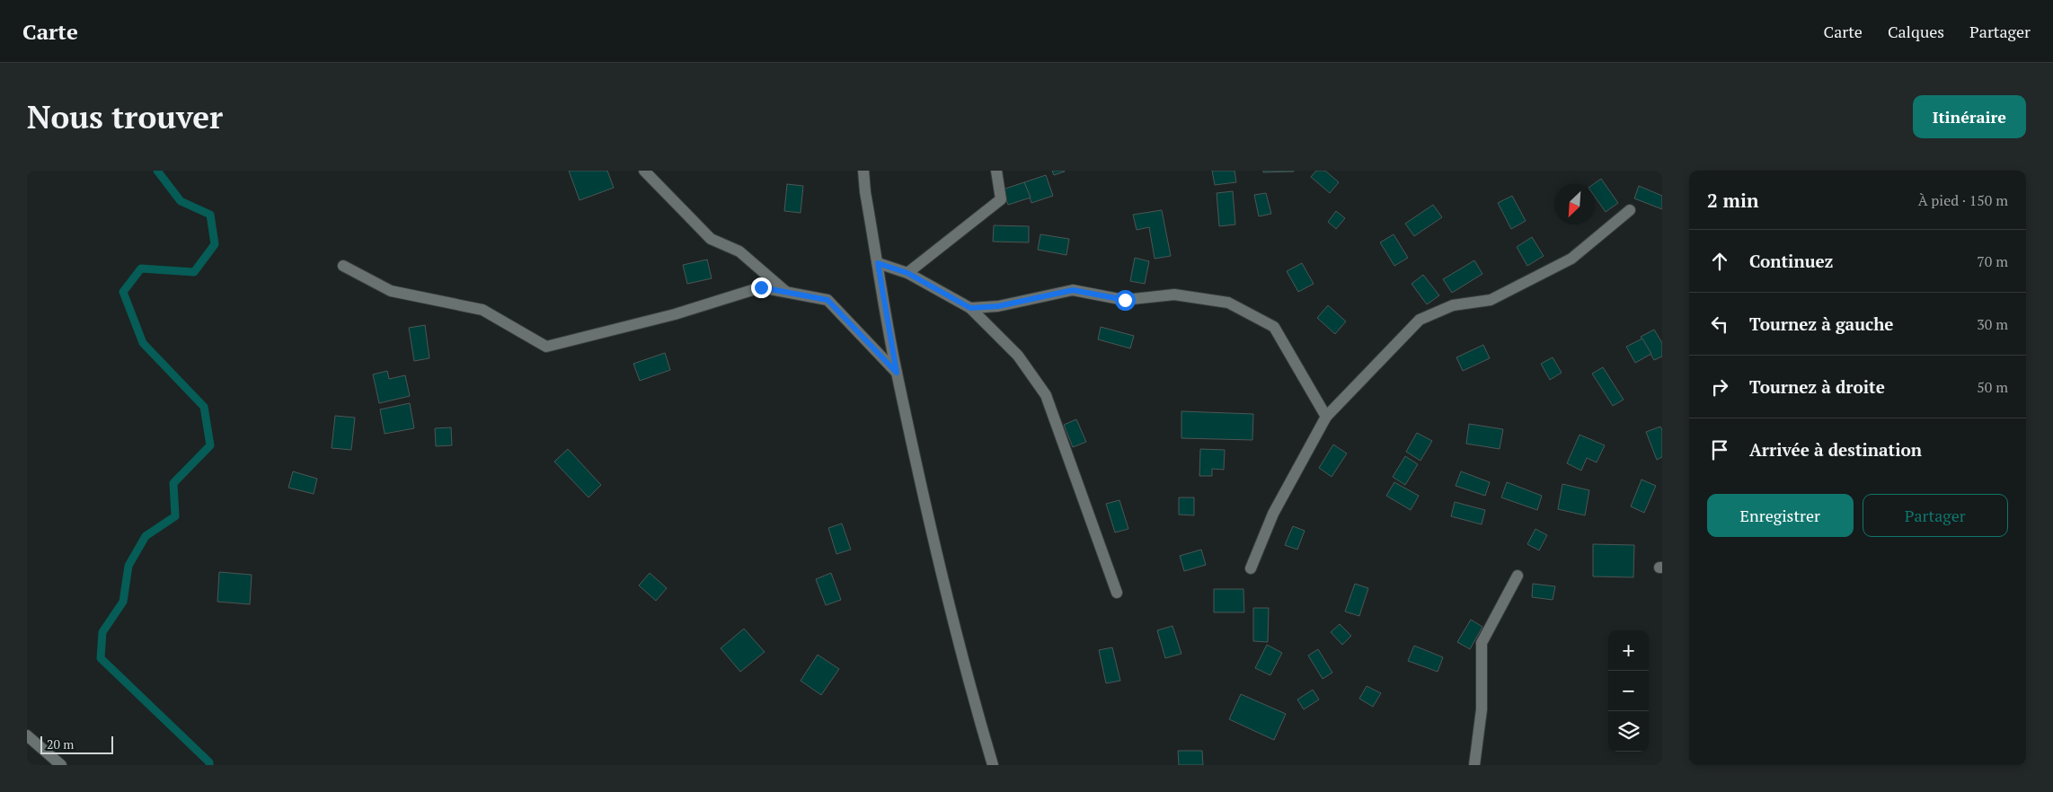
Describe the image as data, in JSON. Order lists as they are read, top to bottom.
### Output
{
  "scale_bar": "20 m",
  "north": "bottom left",
  "page": {
    "header": "Carte",
    "nav": ["Carte", "Calques", "Partager"],
    "buttons": [
      "Itinéraire",
      ["Enregistrer", "Partager"]
    ],
    "title": "Nous trouver",
    "heading": ["2 min", "À pied · 150 m"],
    "list": [
      ["Continuez", "70 m"],
      ["Tournez à gauche", "30 m"],
      ["Tournez à droite", "50 m"],
      "Arrivée à destination"
    ],
    "map_buttons": ["+", "−"],
    "scale": "20 m"
  }
}
